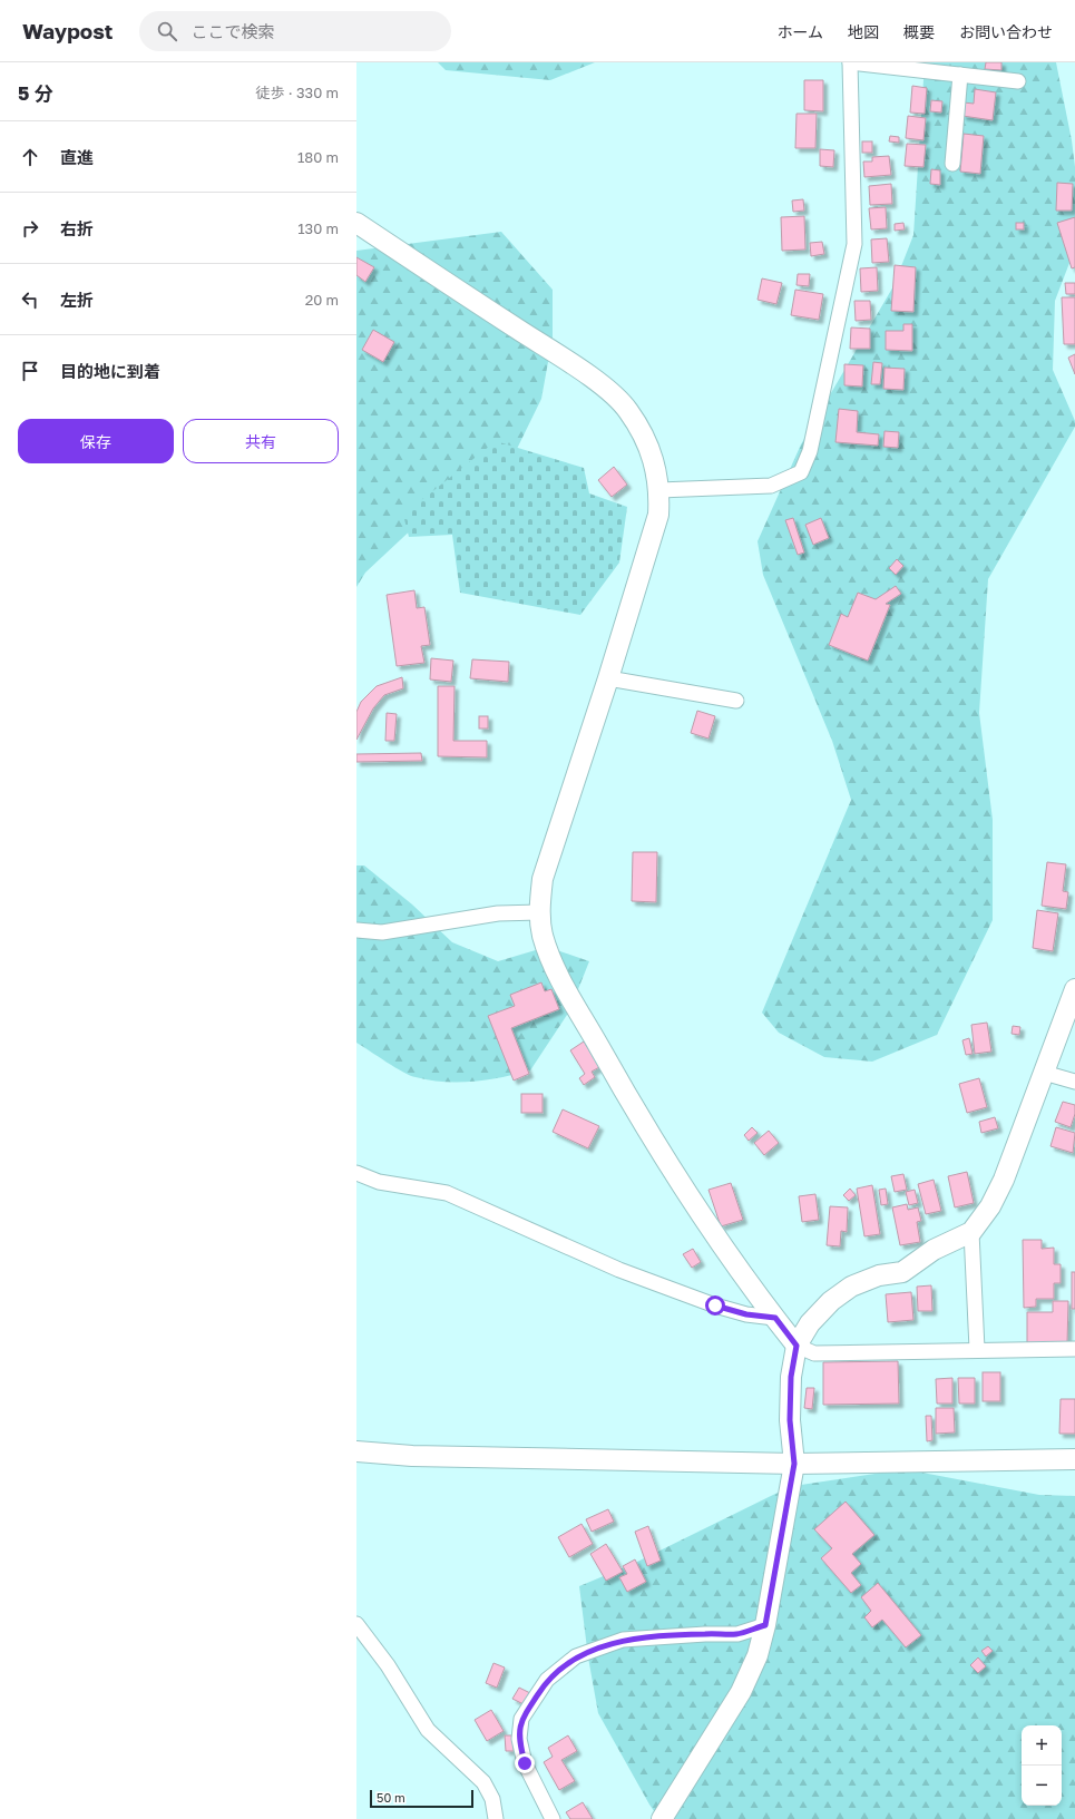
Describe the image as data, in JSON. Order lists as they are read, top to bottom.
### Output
{
  "scale_bar": "50 m",
  "page": {
    "header": "Waypost",
    "search": "ここで検索",
    "nav": [
      "ホーム",
      "地図",
      "概要",
      "お問い合わせ"
    ],
    "heading": ["5 分", "徒歩 · 330 m"],
    "list": [
      ["直進", "180 m"],
      ["右折", "130 m"],
      ["左折", "20 m"],
      "目的地に到着"
    ],
    "buttons": ["保存", "共有"],
    "map_buttons": ["+", "−"],
    "scale": "50 m"
  }
}
